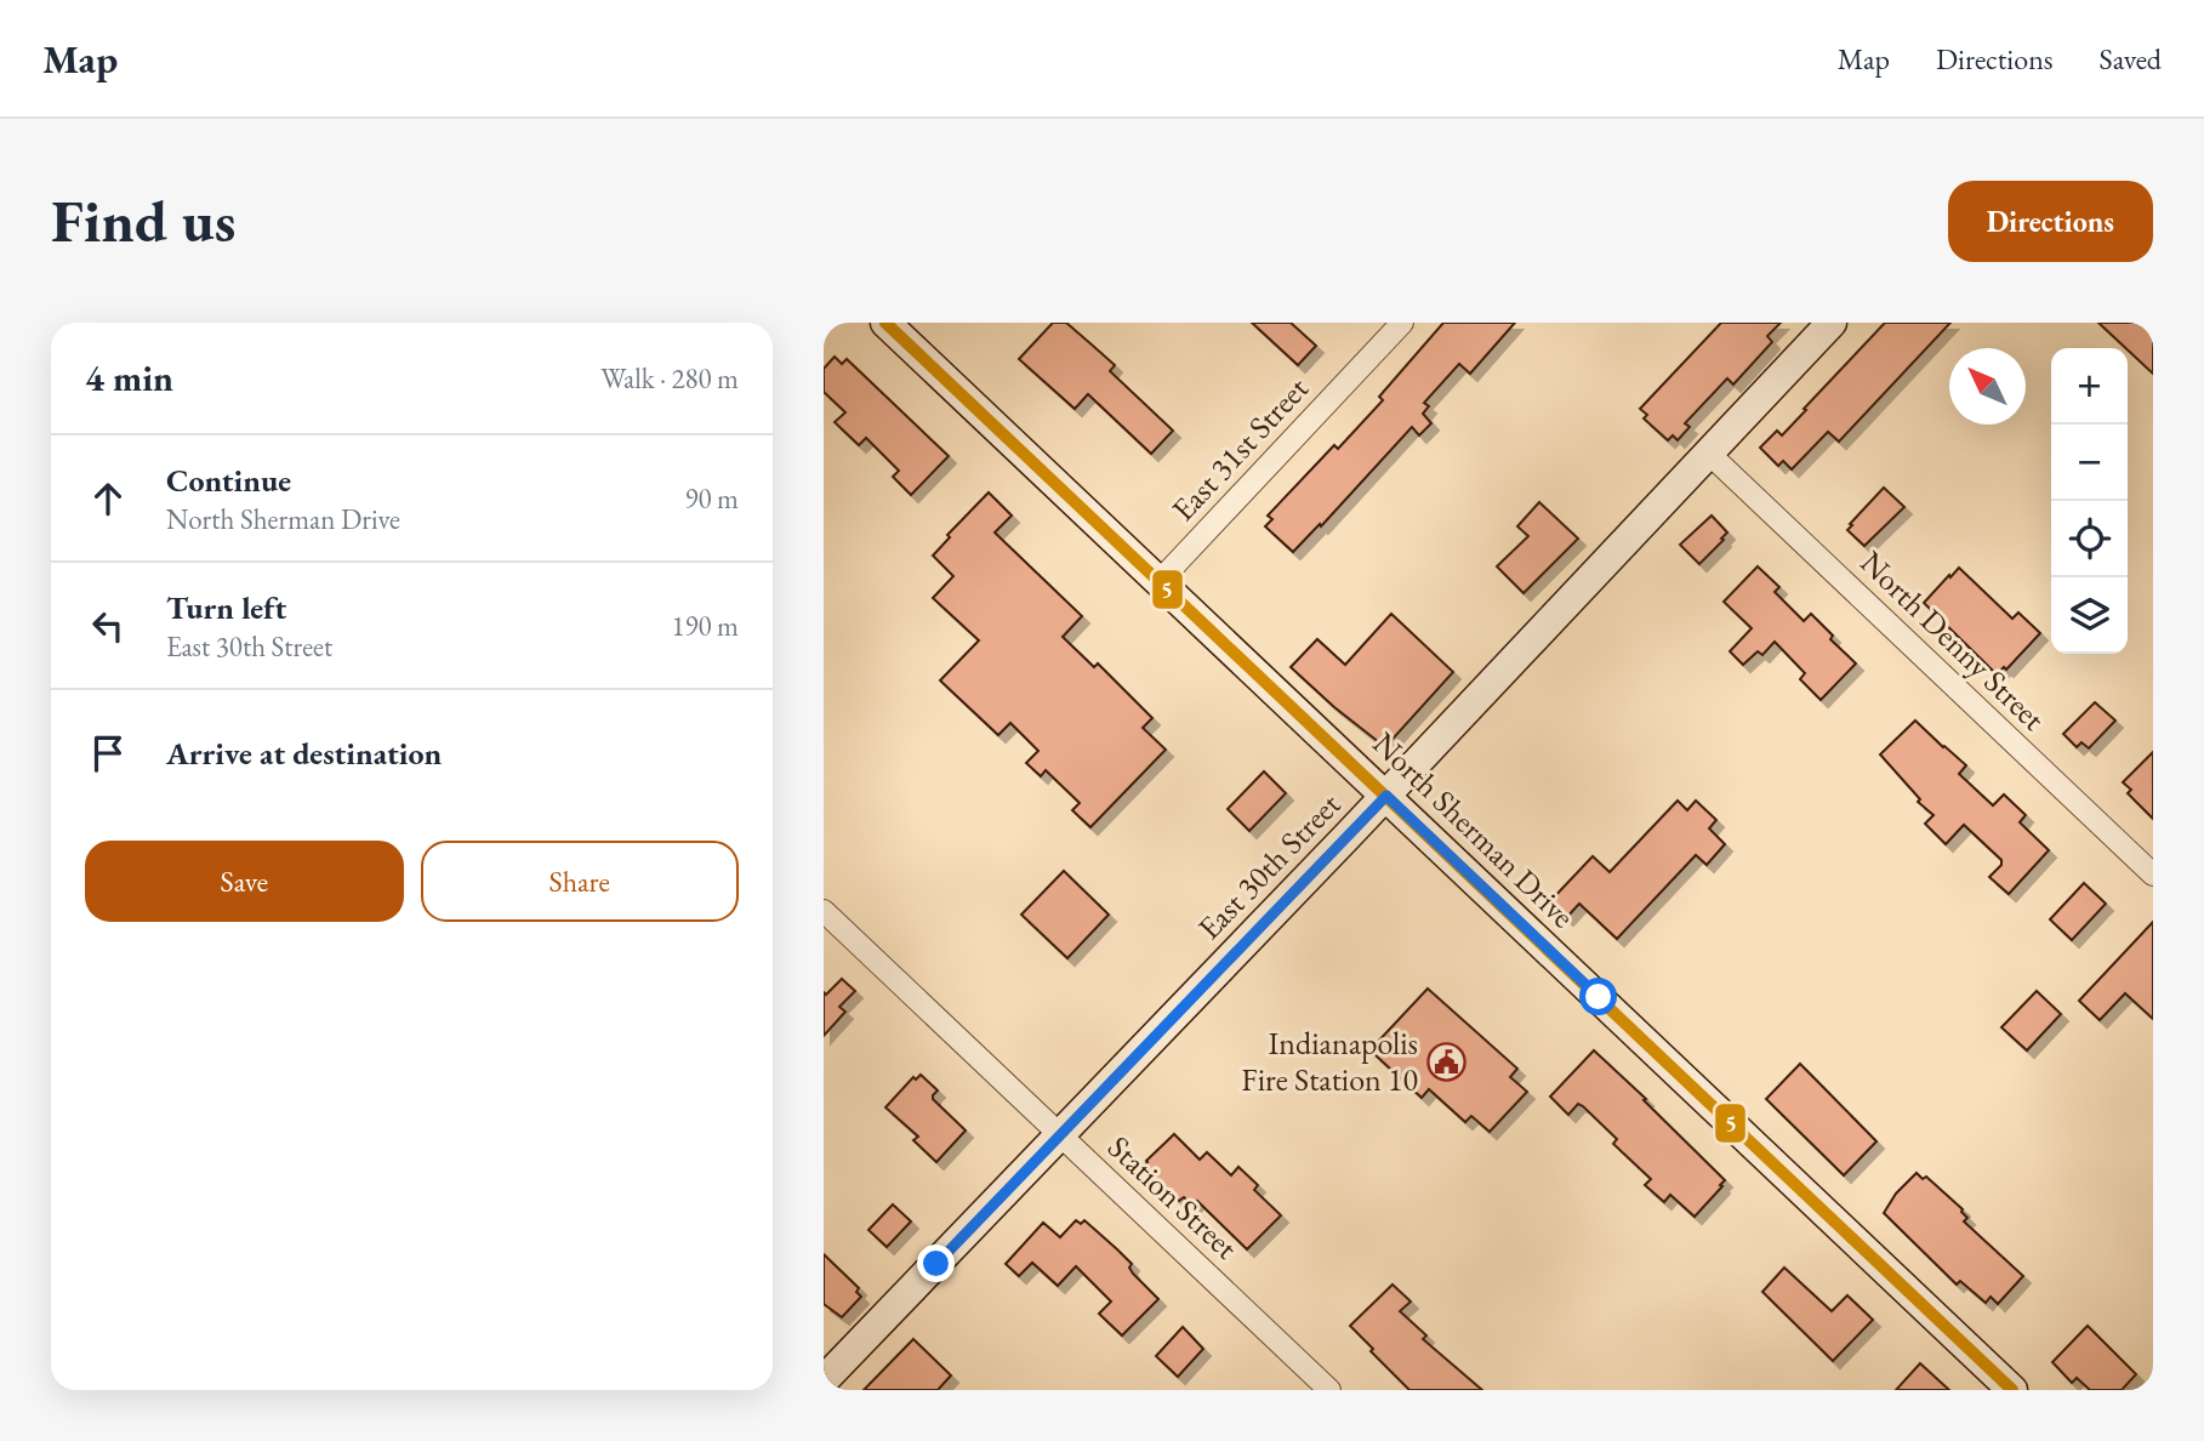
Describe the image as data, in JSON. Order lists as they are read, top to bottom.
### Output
{
  "streets": {
    "main road": ["North Sherman Drive", "East 30th Street"],
    "street": ["East 31st Street", "North Denny Street", "Station Street"]
  },
  "crossings": [
    ["East 31st Street", "North Sherman Drive"],
    ["North Denny Street", "East 30th Street"],
    ["North Sherman Drive", "East 30th Street"],
    ["East 30th Street", "Station Street"]
  ],
  "places": {
    "public building": ["Indianapolis Fire Station 10"]
  },
  "lines": ["transit line 5"],
  "north": "top left",
  "page": {
    "header": "Map",
    "nav": ["Map", "Directions", "Saved"],
    "buttons": [
      "Directions",
      ["Save", "Share"]
    ],
    "title": "Find us",
    "heading": ["4 min", "Walk · 280 m"],
    "map_buttons": ["+", "−"],
    "list": [
      ["Continue", "North Sherman Drive", "90 m"],
      ["Turn left", "East 30th Street", "190 m"],
      "Arrive at destination"
    ]
  }
}
